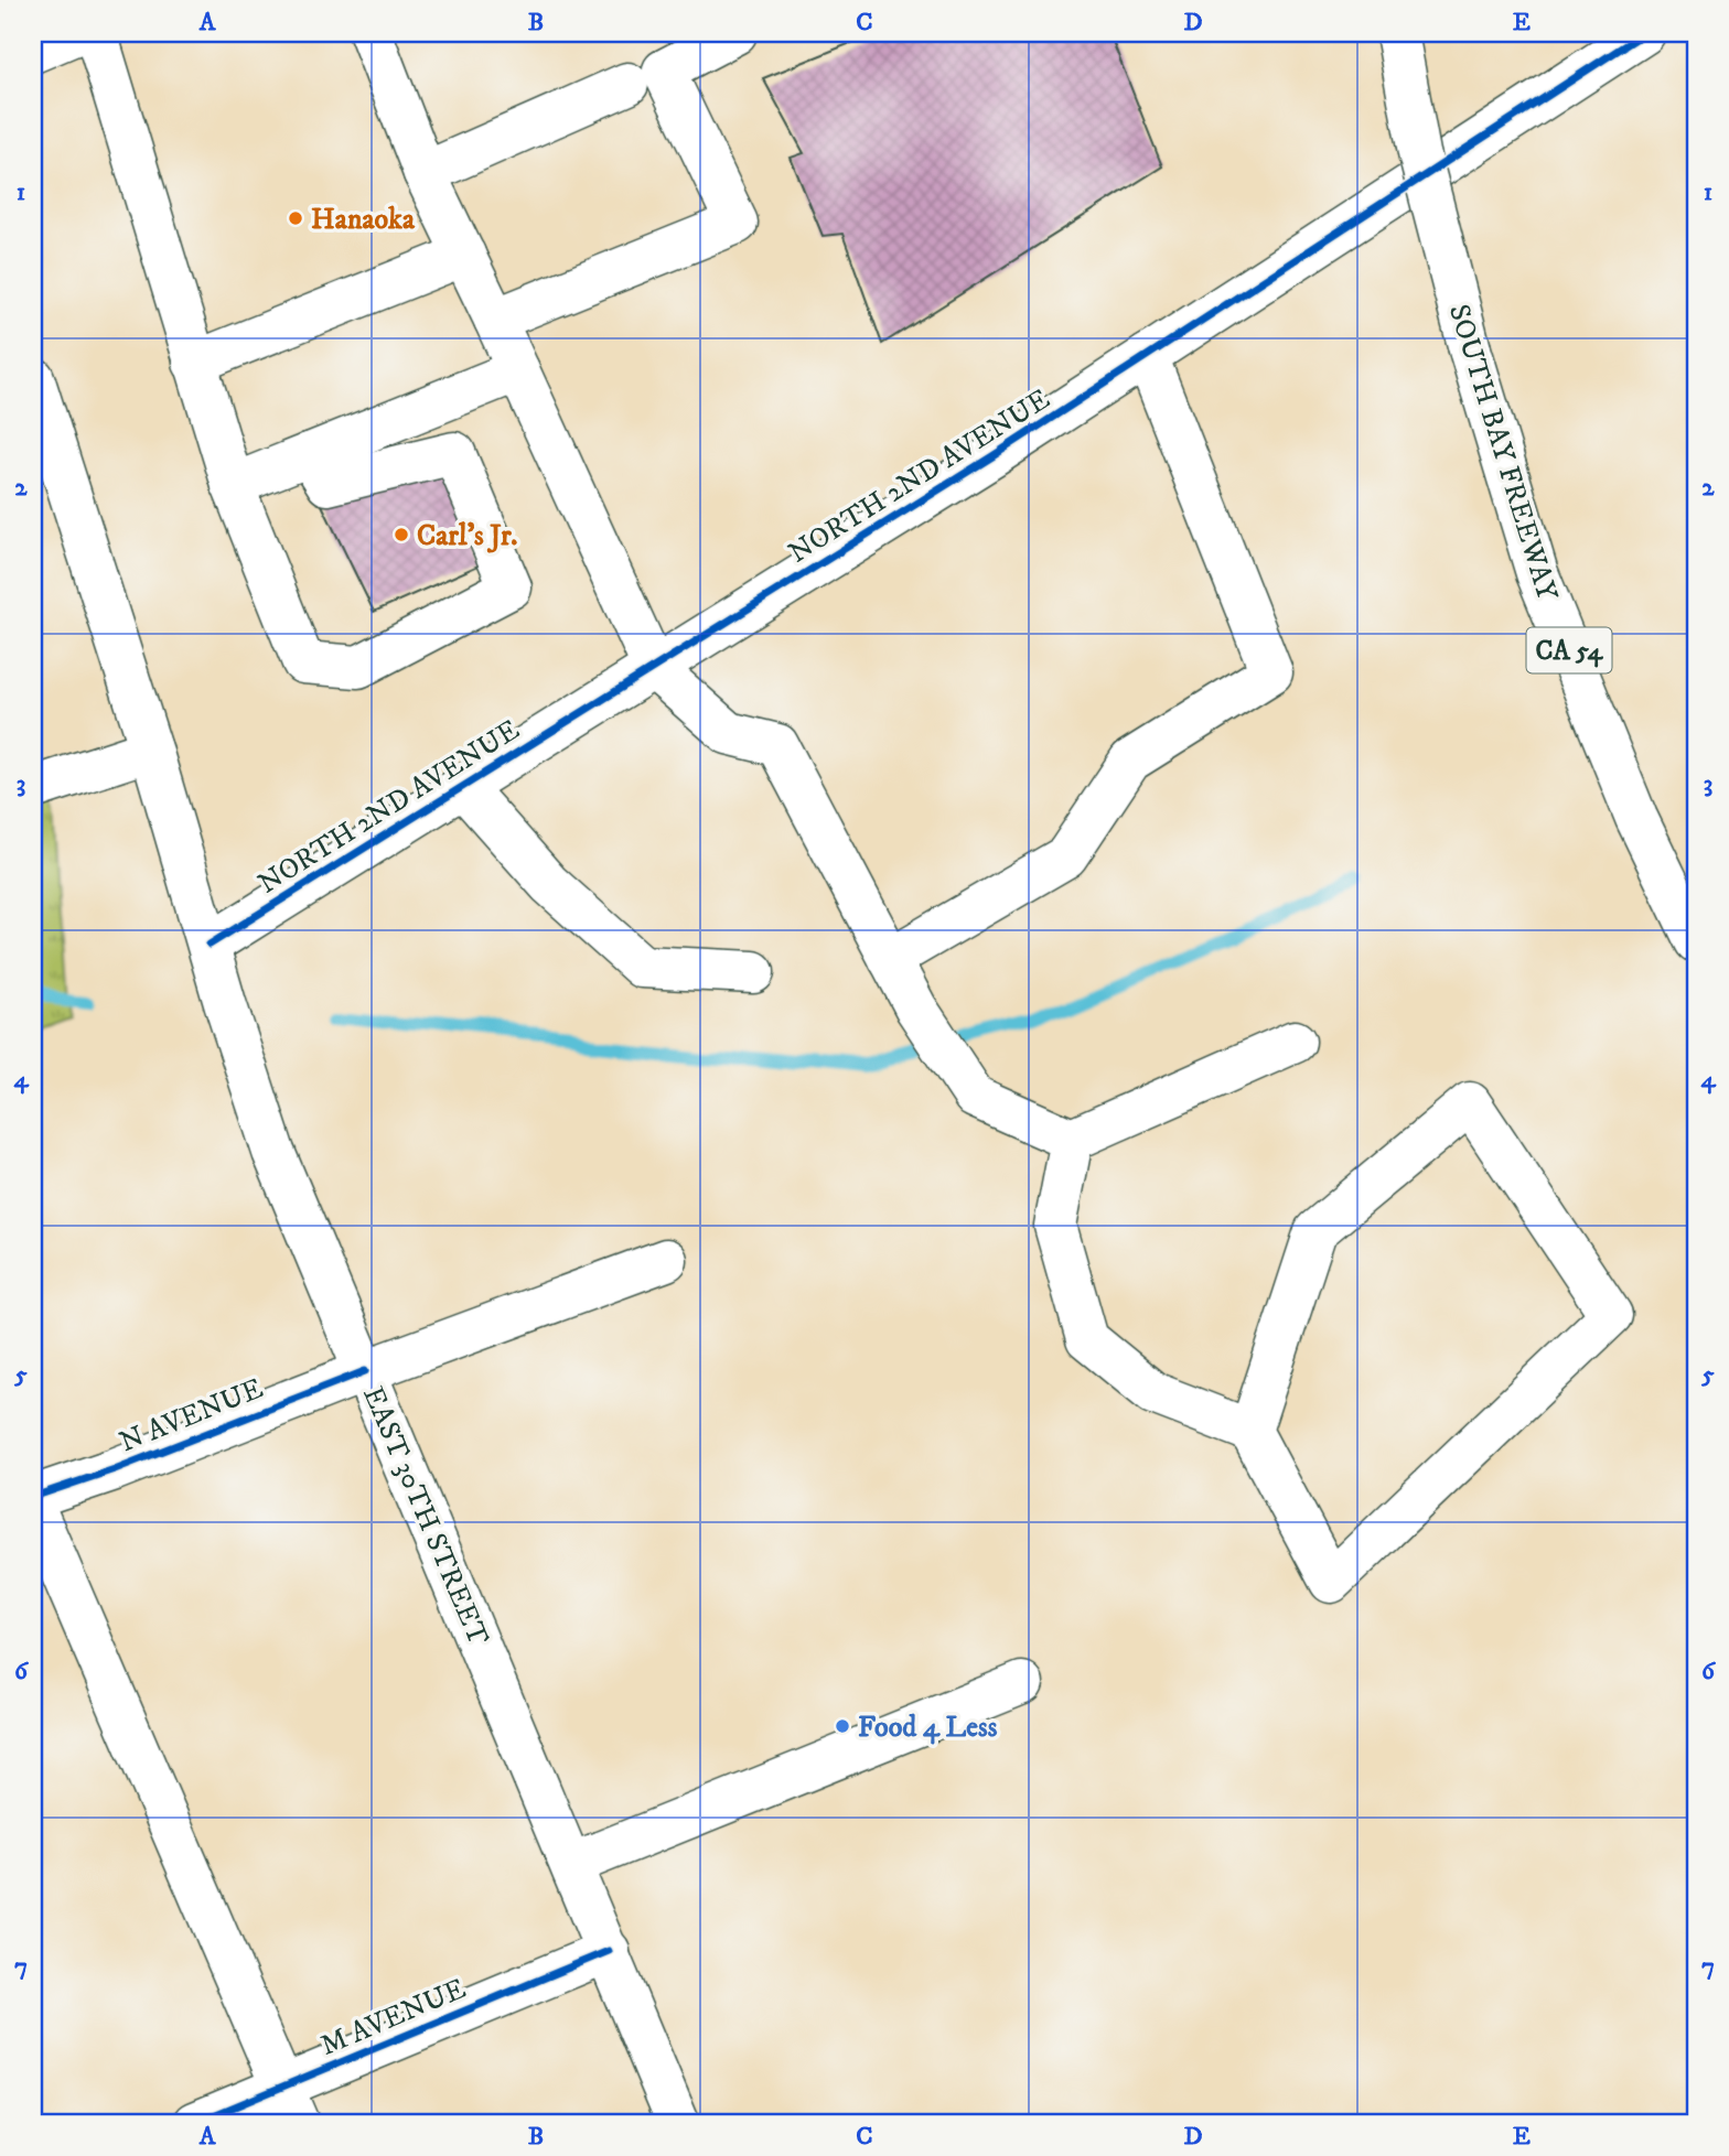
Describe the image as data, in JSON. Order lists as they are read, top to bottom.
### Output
{
  "streets": {
    "main road": [
      "SOUTH BAY FREEWAY",
      "NORTH 2ND AVENUE",
      "CA 54",
      "N AVENUE",
      "EAST 30TH STREET",
      "M AVENUE"
    ]
  },
  "crossings": [
    ["NORTH 2ND AVENUE", "EAST 30TH STREET"],
    ["N AVENUE", "EAST 30TH STREET"],
    ["EAST 30TH STREET", "M AVENUE"]
  ],
  "places": ["Hanaoka", "Carl's Jr.", "Food 4 Less"],
  "grid": {
    "columns": [
      "A",
      "B",
      "C",
      "D",
      "E"
    ],
    "rows": [
      "1",
      "2",
      "3",
      "4",
      "5",
      "6",
      "7"
    ]
  }
}
